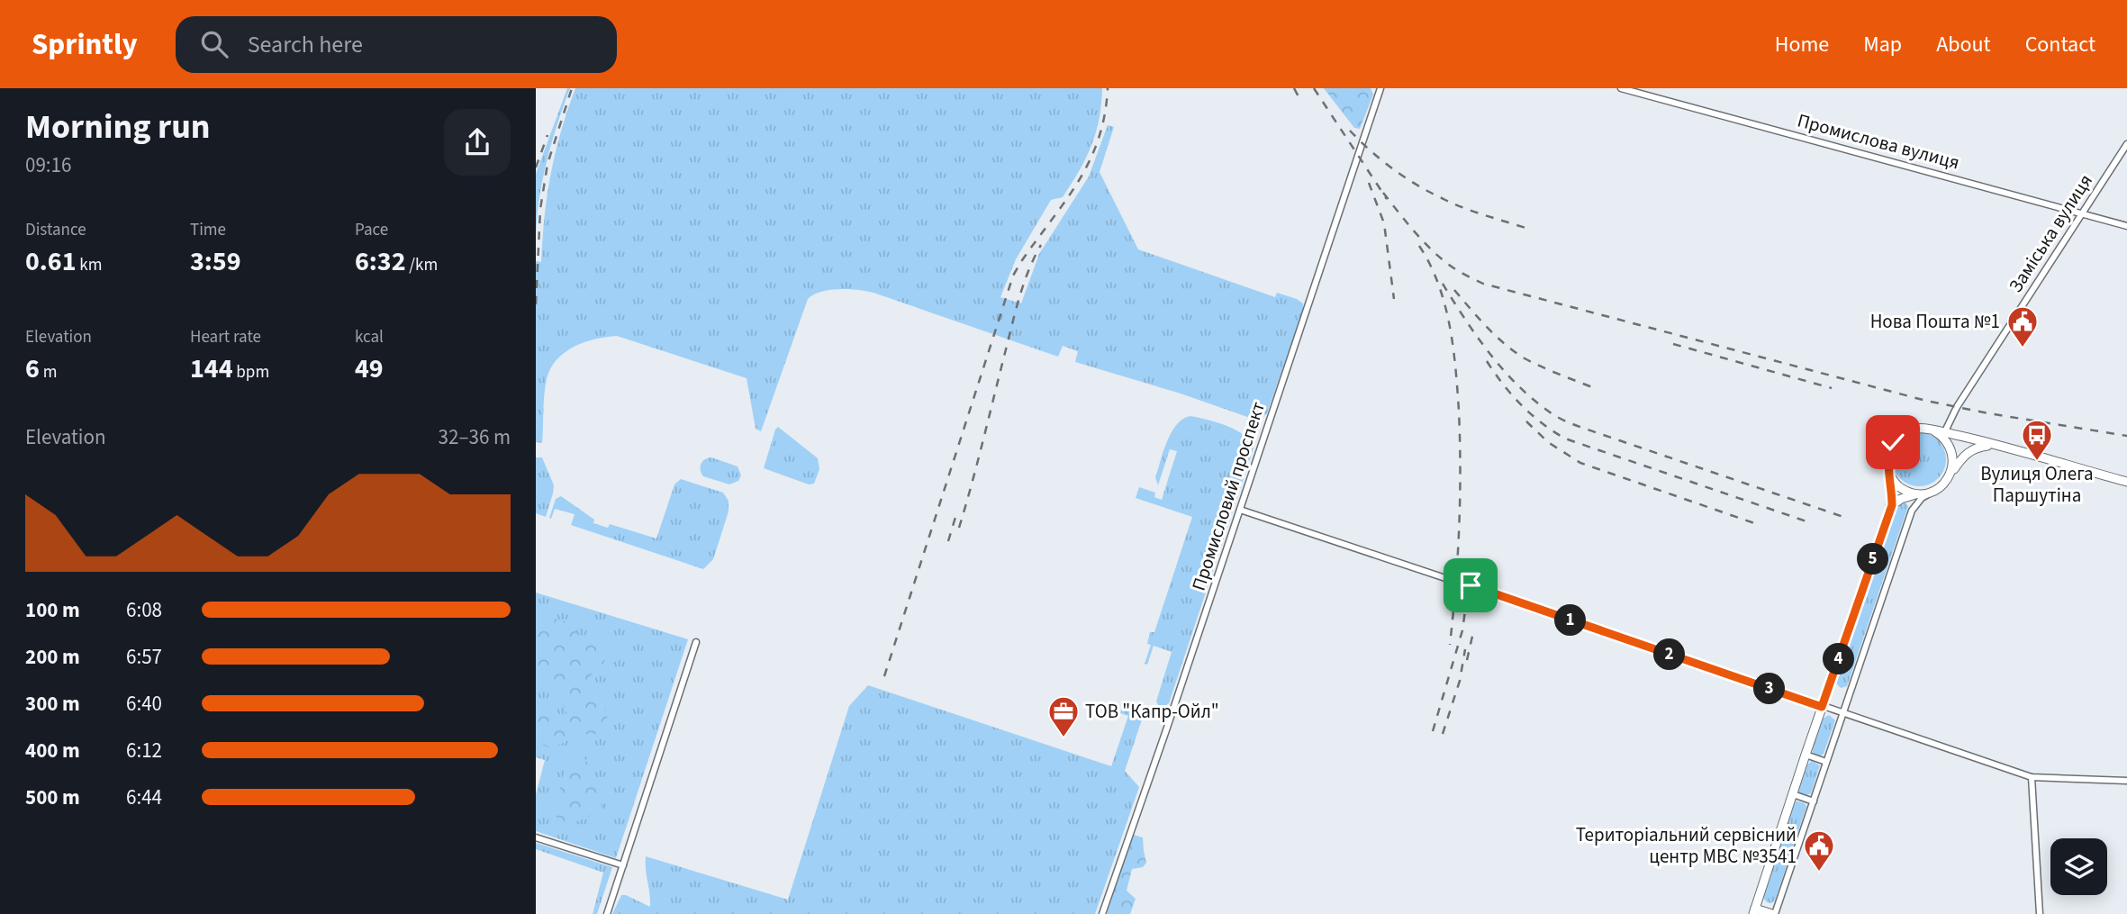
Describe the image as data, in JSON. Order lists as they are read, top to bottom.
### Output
{
  "streets": {
    "street": ["Промислова вулиця", "Заміська вулиця", "Промисловий проспект"]
  },
  "crossings": [
    ["Промислова вулиця", "Заміська вулиця"]
  ],
  "places": {
    "public building": ["Нова Пошта №1", "Територіальний сервісний центр МВС №3541"],
    "bus stop": ["Вулиця Олега Паршутіна"],
    "office": ["ТОВ \"Капр-Ойл\""]
  },
  "page": {
    "header": "Sprintly",
    "search": "Search here",
    "nav": [
      "Home",
      "Map",
      "About",
      "Contact"
    ],
    "heading": ["Morning run", "09:16"],
    "stats": [
      ["Distance", "0.61 km"],
      ["Time", "3:59"],
      ["Pace", "6:32 /km"],
      ["Elevation", "6 m"],
      ["Heart rate", "144 bpm"],
      ["kcal", "49"]
    ],
    "chart": ["Elevation", "32–36 m"],
    "pins": [
      "5",
      "1",
      "2",
      "4",
      "3"
    ],
    "list": [
      {
        "name": "100 m",
        "note": "6:08"
      },
      {
        "name": "200 m",
        "note": "6:57"
      },
      {
        "name": "300 m",
        "note": "6:40"
      },
      {
        "name": "400 m",
        "note": "6:12"
      },
      {
        "name": "500 m",
        "note": "6:44"
      }
    ]
  }
}
